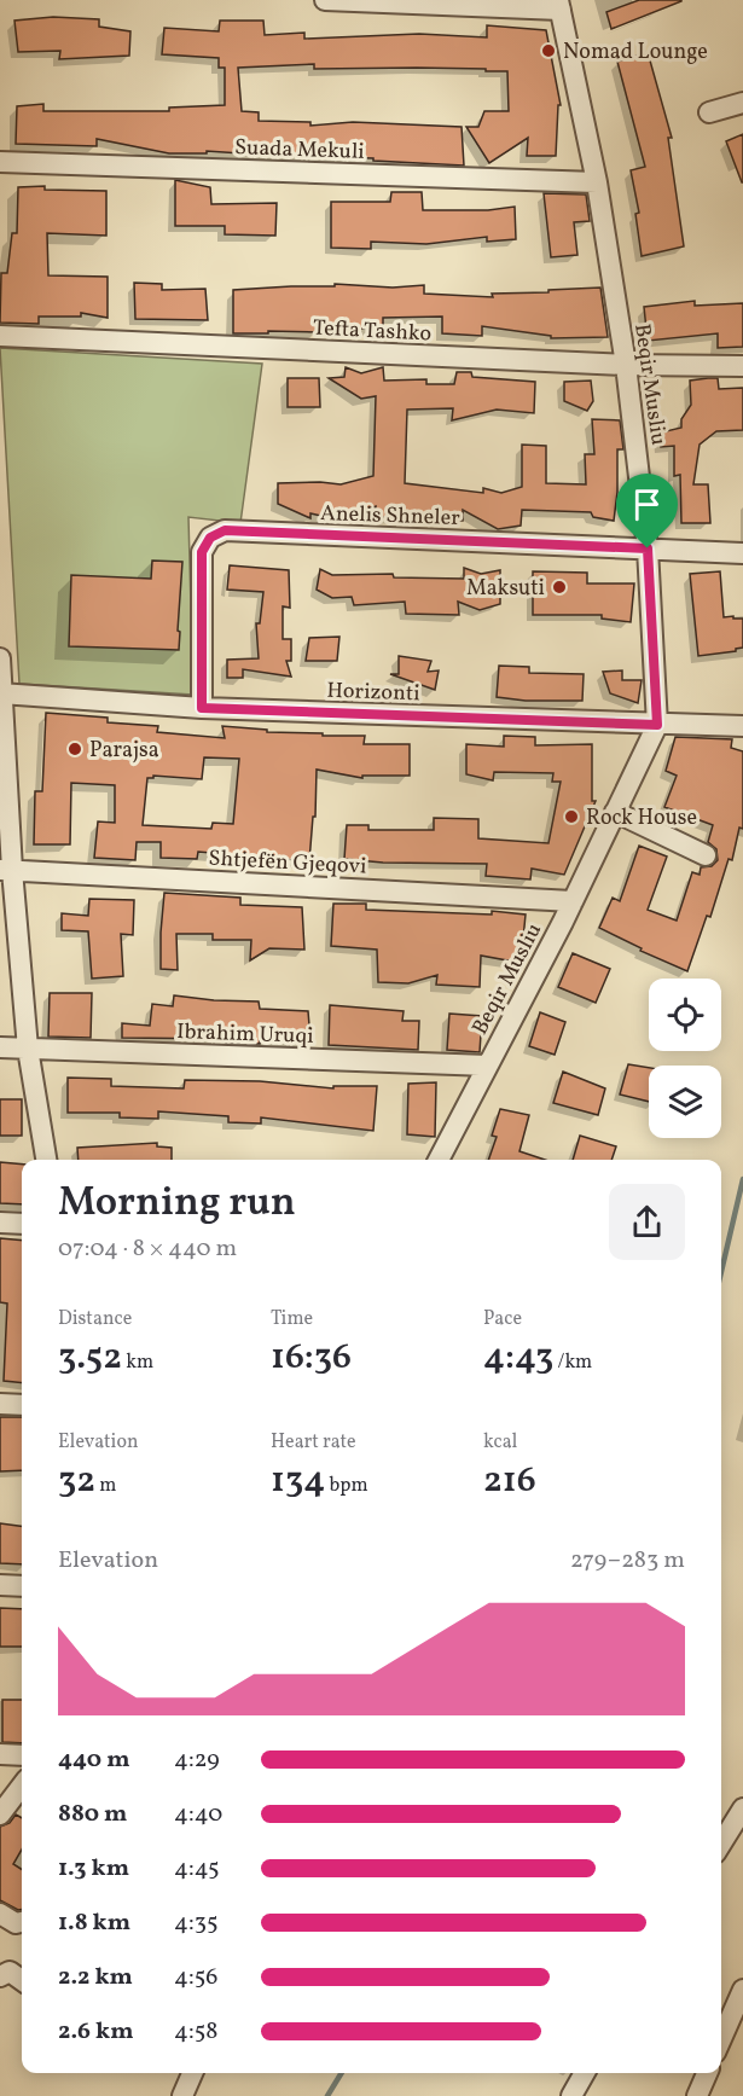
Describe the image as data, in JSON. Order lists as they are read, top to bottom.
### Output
{
  "streets": {
    "street": [
      "Suada Mekuli",
      "Tefta Tashko",
      "Beqir Musliu",
      "Anelis Shneler",
      "Horizonti",
      "Shtjefën Gjeqovi",
      "Ibrahim Uruqi"
    ]
  },
  "crossings": [
    ["Suada Mekuli", "Beqir Musliu"],
    ["Tefta Tashko", "Beqir Musliu"],
    ["Beqir Musliu", "Anelis Shneler"],
    ["Beqir Musliu", "Horizonti"],
    ["Beqir Musliu", "Shtjefën Gjeqovi"],
    ["Beqir Musliu", "Ibrahim Uruqi"],
    ["Anelis Shneler", "Horizonti"]
  ],
  "places": [
    "Nomad Lounge",
    "Maksuti",
    "Parajsa",
    "Rock House"
  ],
  "page": {
    "heading": ["Morning run", "07:04 · 8 × 440 m"],
    "stats": [
      ["Distance", "3.52 km"],
      ["Time", "16:36"],
      ["Pace", "4:43 /km"],
      ["Elevation", "32 m"],
      ["Heart rate", "134 bpm"],
      ["kcal", "216"]
    ],
    "chart": ["Elevation", "279–283 m"],
    "list": [
      {
        "name": "440 m",
        "note": "4:29"
      },
      {
        "name": "880 m",
        "note": "4:40"
      },
      {
        "name": "1.3 km",
        "note": "4:45"
      },
      {
        "name": "1.8 km",
        "note": "4:35"
      },
      {
        "name": "2.2 km",
        "note": "4:56"
      },
      {
        "name": "2.6 km",
        "note": "4:58"
      }
    ]
  }
}
